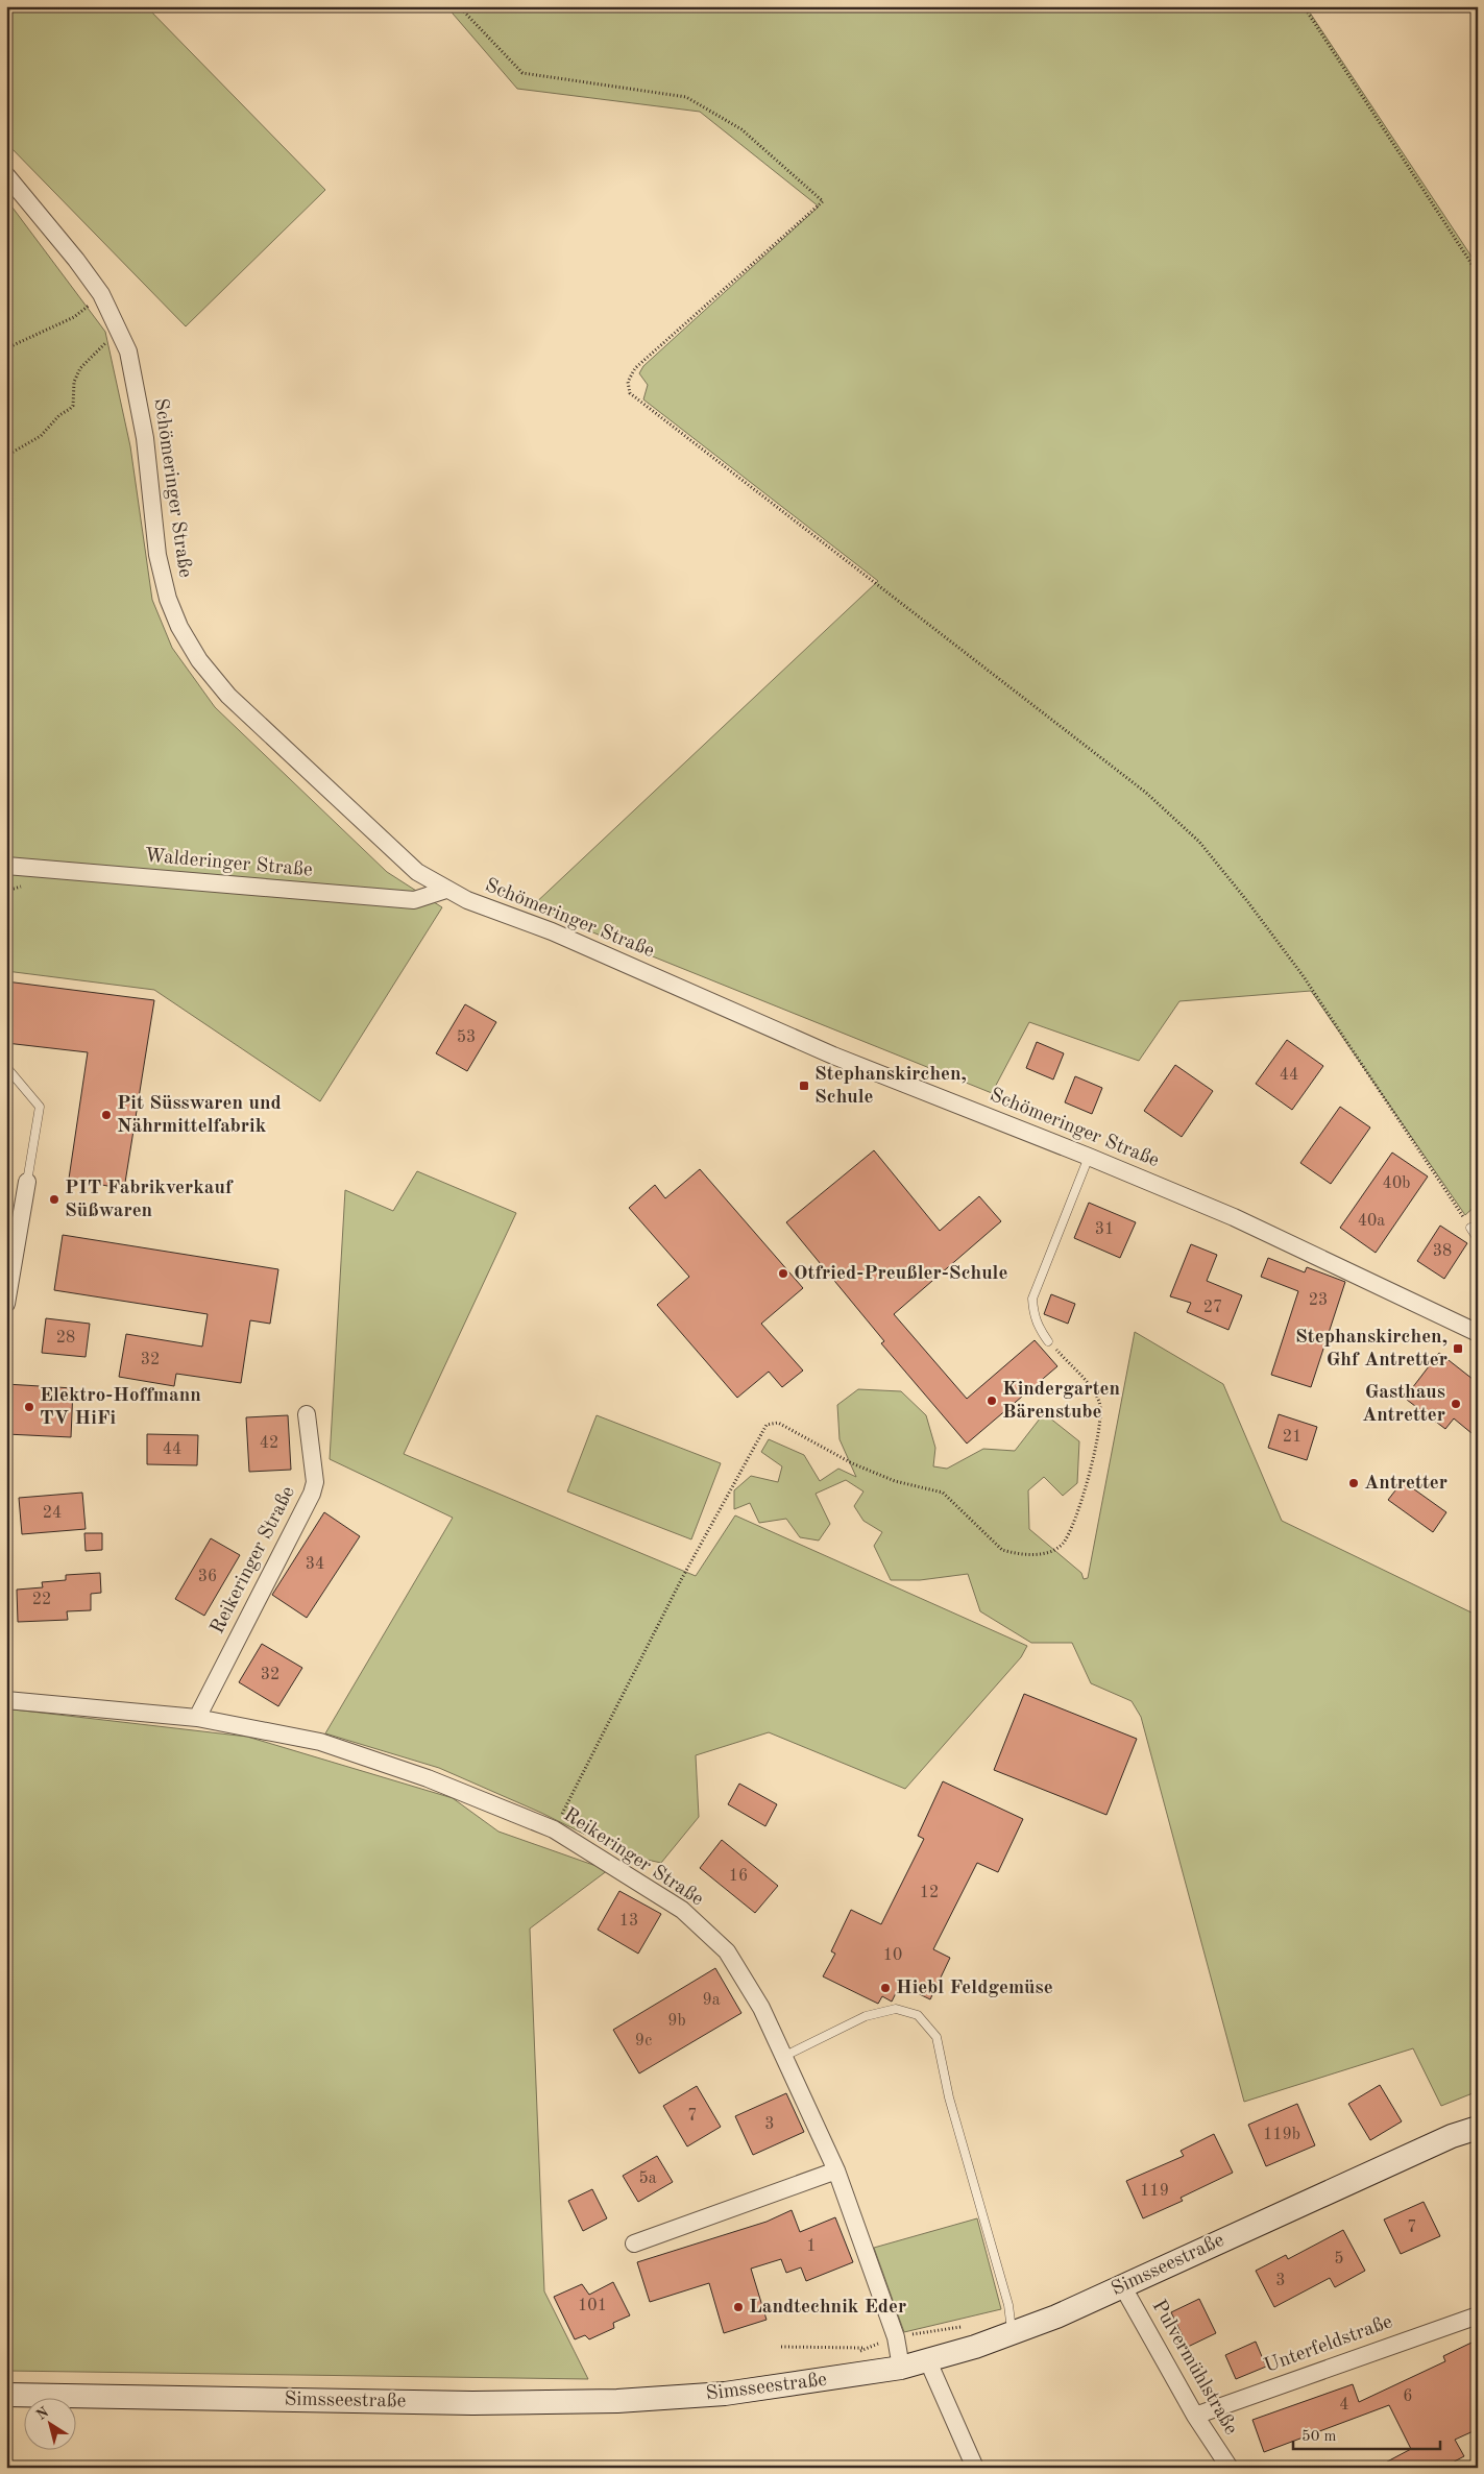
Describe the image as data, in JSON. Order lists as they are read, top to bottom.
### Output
{
  "streets": {
    "main road": ["Simsseestraße"],
    "street": [
      "Schömeringer Straße",
      "Walderinger Straße",
      "Reikeringer Straße",
      "Unterfeldstraße",
      "Pulvermühlstraße"
    ]
  },
  "crossings": [
    ["Schömeringer Straße", "Walderinger Straße"],
    ["Reikeringer Straße", "Simsseestraße"],
    ["Simsseestraße", "Pulvermühlstraße"],
    ["Unterfeldstraße", "Pulvermühlstraße"]
  ],
  "places": {
    "transit": ["Stephanskirchen, Schule", "Stephanskirchen, Ghf Antretter"],
    "other": [
      "Pit Süsswaren und Nährmittelfabrik",
      "PIT Fabrikverkauf Süßwaren",
      "Otfried-Preußler-Schule",
      "Kindergarten Bärenstube",
      "Gasthaus Antretter",
      "Elektro-Hoffmann TV HiFi",
      "Antretter",
      "Hiebl Feldgemüse",
      "Landtechnik Eder"
    ]
  },
  "house_numbers": [
    "53",
    "44",
    "40b",
    "40a",
    "31",
    "38",
    "23",
    "27",
    "28",
    "32",
    "21",
    "42",
    "44",
    "24",
    "34",
    "36",
    "22",
    "32",
    "16",
    "12",
    "13",
    "10",
    "9a",
    "9b",
    "9c",
    "7",
    "3",
    "119b",
    "5a",
    "119",
    "7",
    "1",
    "5",
    "3",
    "101",
    "6",
    "4"
  ],
  "scale_bar": "50 m",
  "north": "top left"
}
